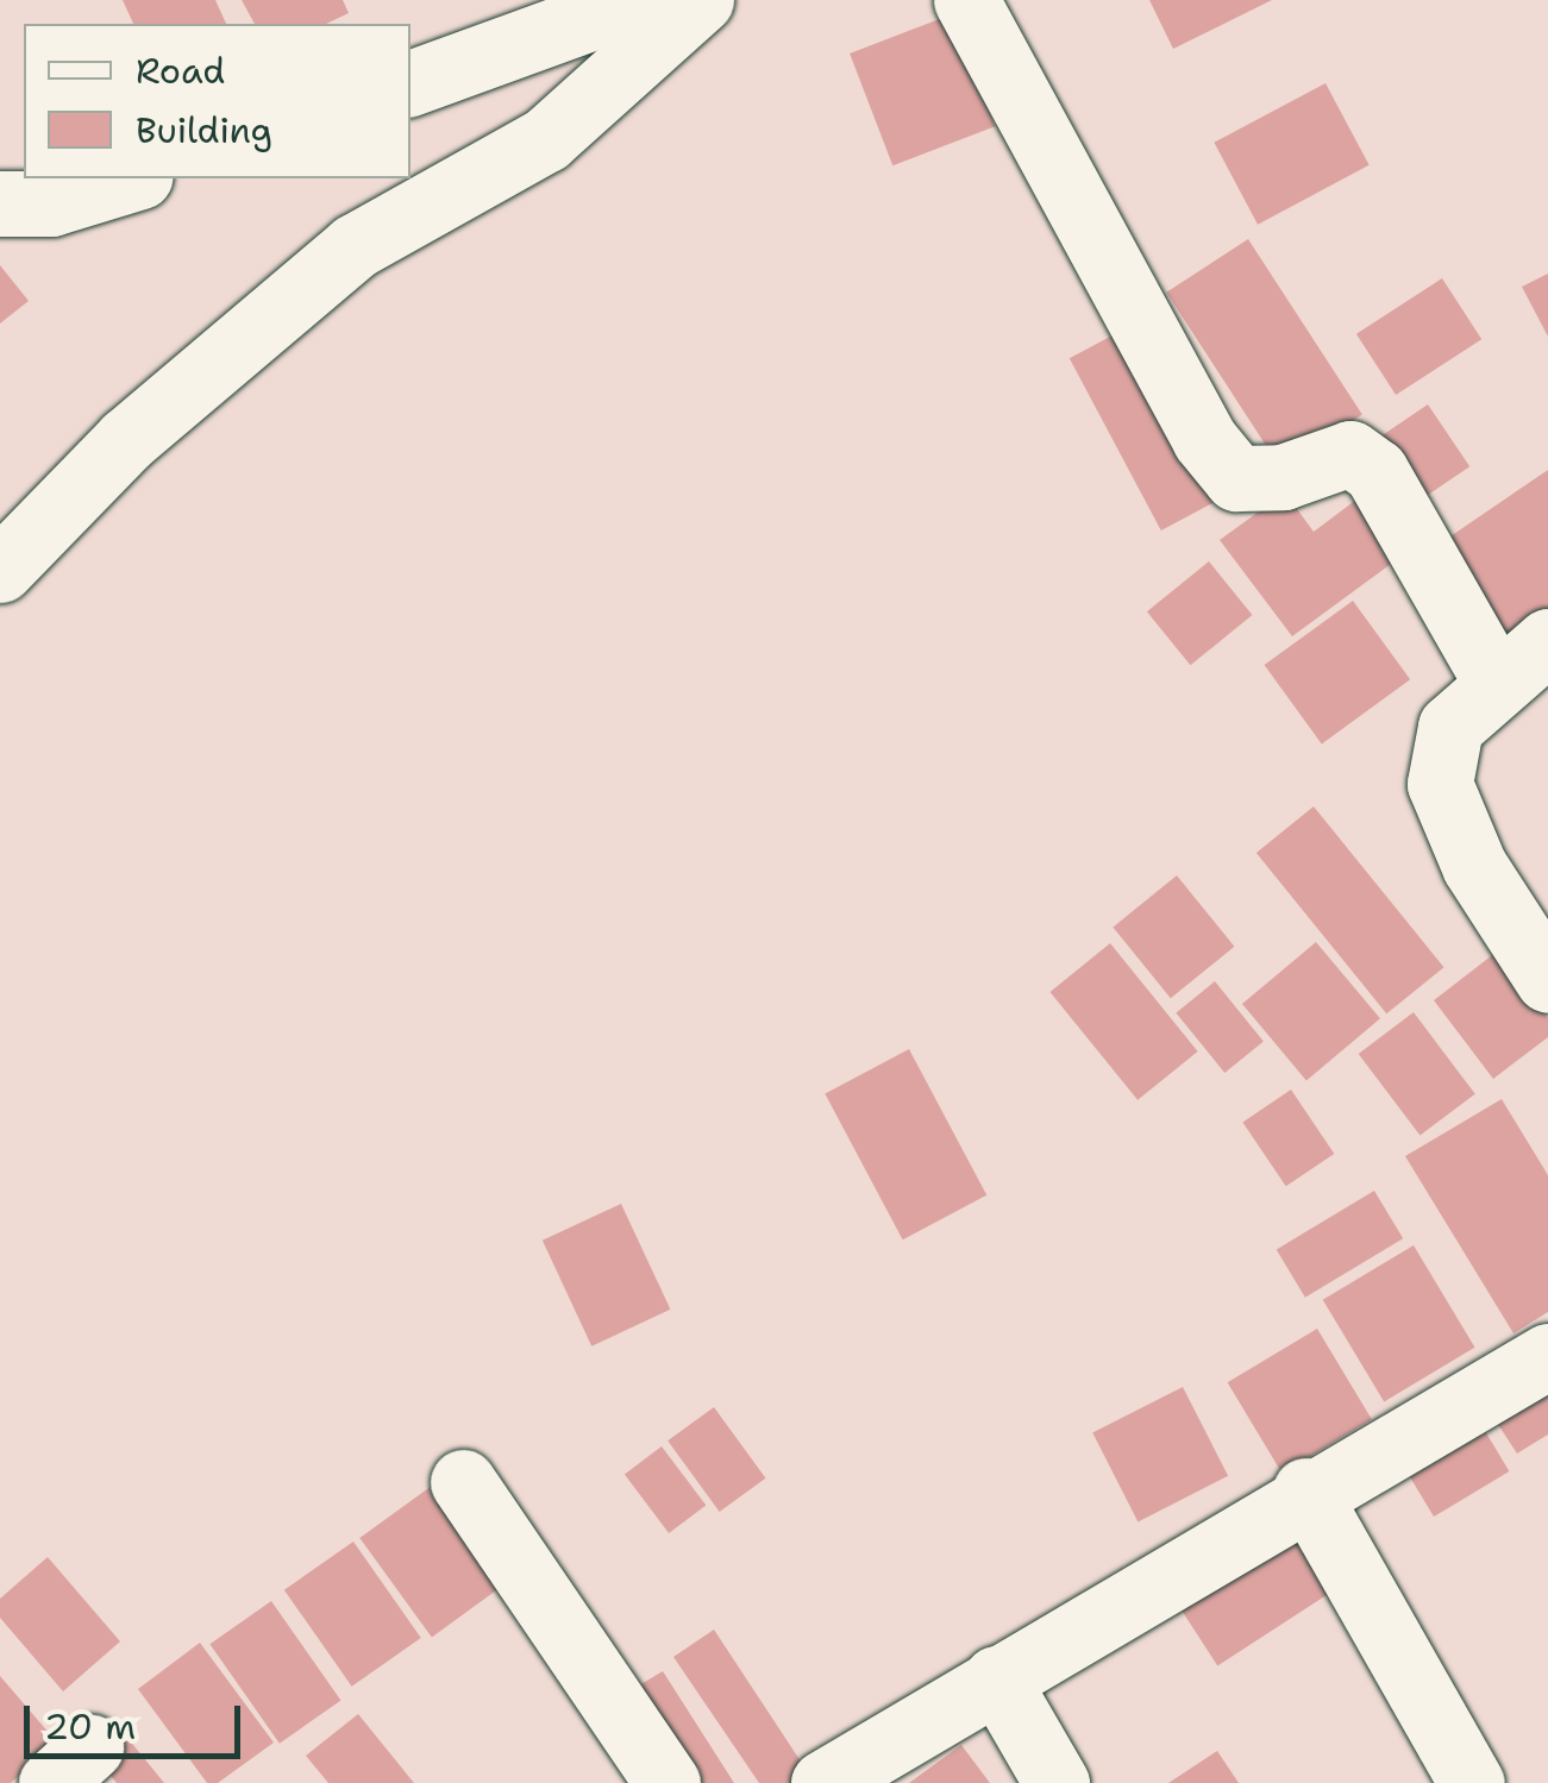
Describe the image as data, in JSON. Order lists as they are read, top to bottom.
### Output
{
  "legend": ["Road", "Building"],
  "scale_bar": "20 m"
}
